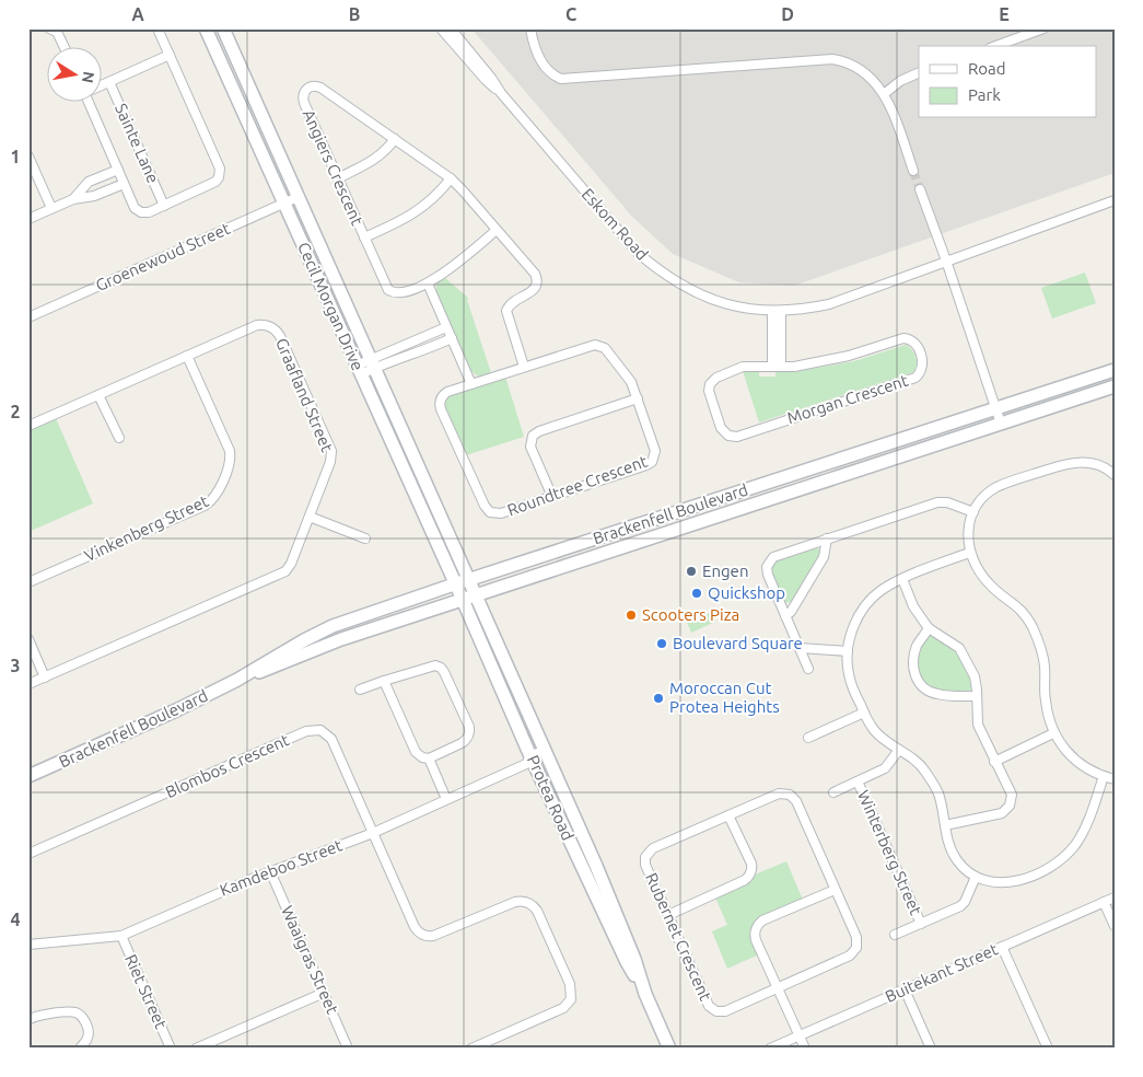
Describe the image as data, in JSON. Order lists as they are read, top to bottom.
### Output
{
  "streets": {
    "street": [
      "Sainte Lane",
      "Angiers Crescent",
      "Eskom Road",
      "Groenewoud Street",
      "Cecil Morgan Drive",
      "Graafland Street",
      "Morgan Crescent",
      "Roundtree Crescent",
      "Brackenfell Boulevard",
      "Vinkenberg Street",
      "Blombos Crescent",
      "Protea Road",
      "Winterberg Street",
      "Kamdeboo Street",
      "Rubernet Crescent",
      "Waaigras Street",
      "Buitekant Street",
      "Riet Street"
    ]
  },
  "crossings": [
    ["Angiers Crescent", "Roundtree Crescent"],
    ["Groenewoud Street", "Cecil Morgan Drive"],
    ["Cecil Morgan Drive", "Brackenfell Boulevard"],
    ["Cecil Morgan Drive", "Protea Road"],
    ["Graafland Street", "Vinkenberg Street"],
    ["Brackenfell Boulevard", "Protea Road"],
    ["Blombos Crescent", "Kamdeboo Street"],
    ["Protea Road", "Kamdeboo Street"],
    ["Kamdeboo Street", "Waaigras Street"],
    ["Kamdeboo Street", "Riet Street"]
  ],
  "places": [
    "Engen",
    "Quickshop",
    "Scooters Piza",
    "Boulevard Square",
    "Moroccan Cut Protea Heights"
  ],
  "legend": ["Road", "Park"],
  "north": "right",
  "grid": {
    "columns": [
      "A",
      "B",
      "C",
      "D",
      "E"
    ],
    "rows": [
      "1",
      "2",
      "3",
      "4"
    ]
  }
}
